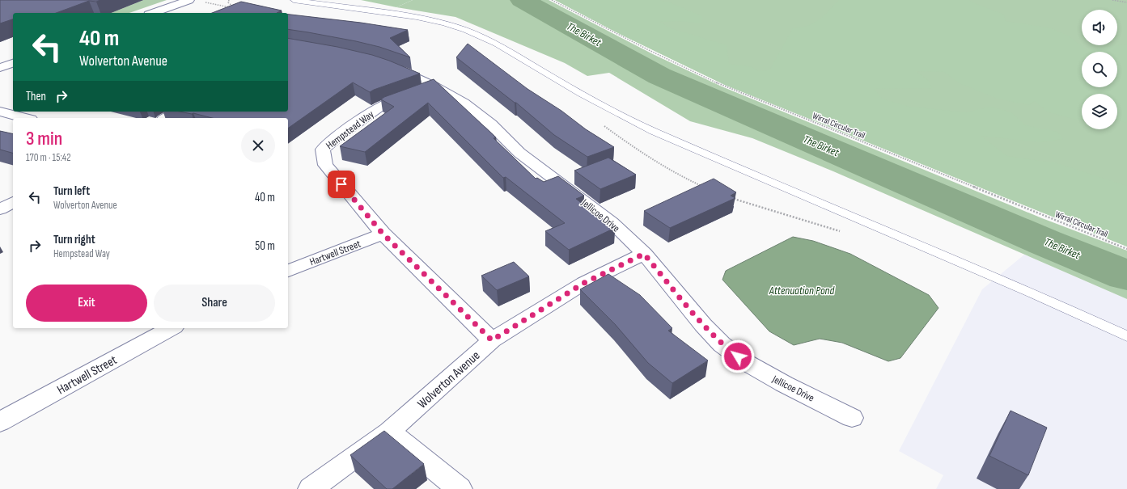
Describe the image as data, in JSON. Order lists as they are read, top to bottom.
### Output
{
  "streets": {
    "street": [
      "Hempstead Way",
      "Jellicoe Drive",
      "Hartwell Street",
      "Wolverton Avenue"
    ],
    "path": ["Wirral Circular Trail"]
  },
  "crossings": [
    ["Hempstead Way", "Jellicoe Drive"],
    ["Hempstead Way", "Hartwell Street"],
    ["Hempstead Way", "Wolverton Avenue"],
    ["Jellicoe Drive", "Wolverton Avenue"]
  ],
  "water": ["The Birket", "Attenuation Pond"],
  "page": {
    "turn": ["40 m", "Wolverton Avenue"],
    "then": "Then",
    "heading": ["3 min", "170 m · 15:42"],
    "list": [
      {
        "name": "Turn left",
        "note": "Wolverton Avenue",
        "value": "40 m"
      },
      {
        "name": "Turn right",
        "note": "Hempstead Way",
        "value": "50 m"
      }
    ],
    "buttons": ["Exit", "Share"]
  }
}
